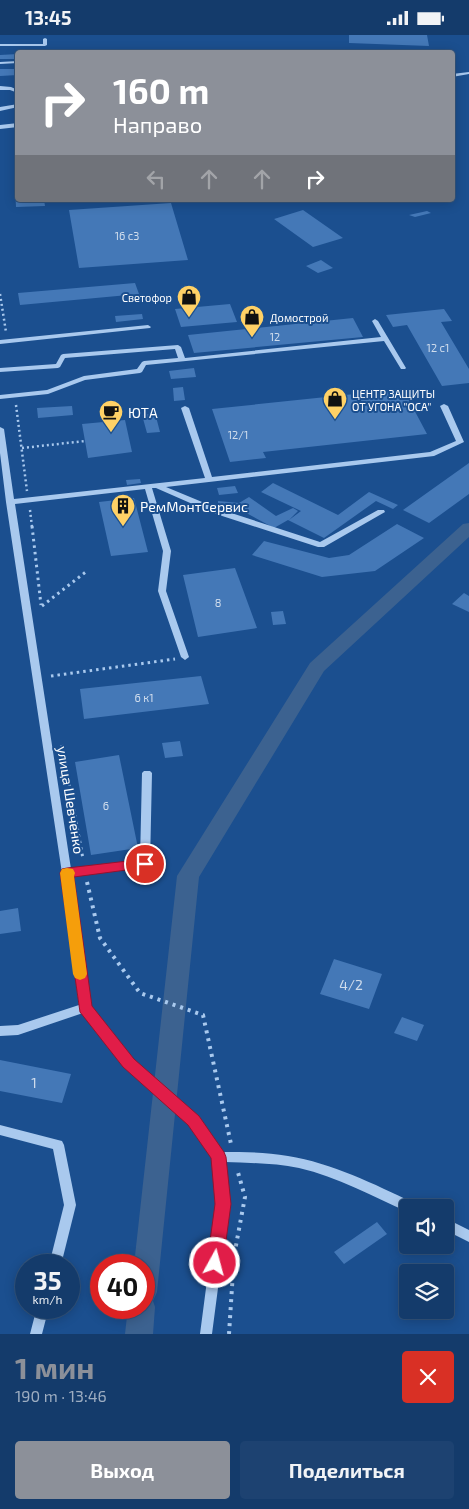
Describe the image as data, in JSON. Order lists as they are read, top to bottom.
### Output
{
  "streets": {
    "street": ["улица Шевченко"]
  },
  "places": {
    "shop": ["Светофор", "Домострой", "ЦЕНТР ЗАЩИТЫ ОТ УГОНА \"ОСА\""],
    "cafe": ["ЮТА"],
    "building": ["РемМонтСервис"]
  },
  "house_numbers": [
    "16 с3",
    "12",
    "12 с1",
    "12/1",
    "8",
    "6 к1",
    "6",
    "4/2",
    "1"
  ],
  "page": {
    "status": "13:45",
    "turn": ["160 m", "Направо"],
    "speed": "35 km/h",
    "limit": "40",
    "heading": ["1 мин", "190 m · 13:46"],
    "buttons": ["Выход", "Поделиться"]
  }
}
